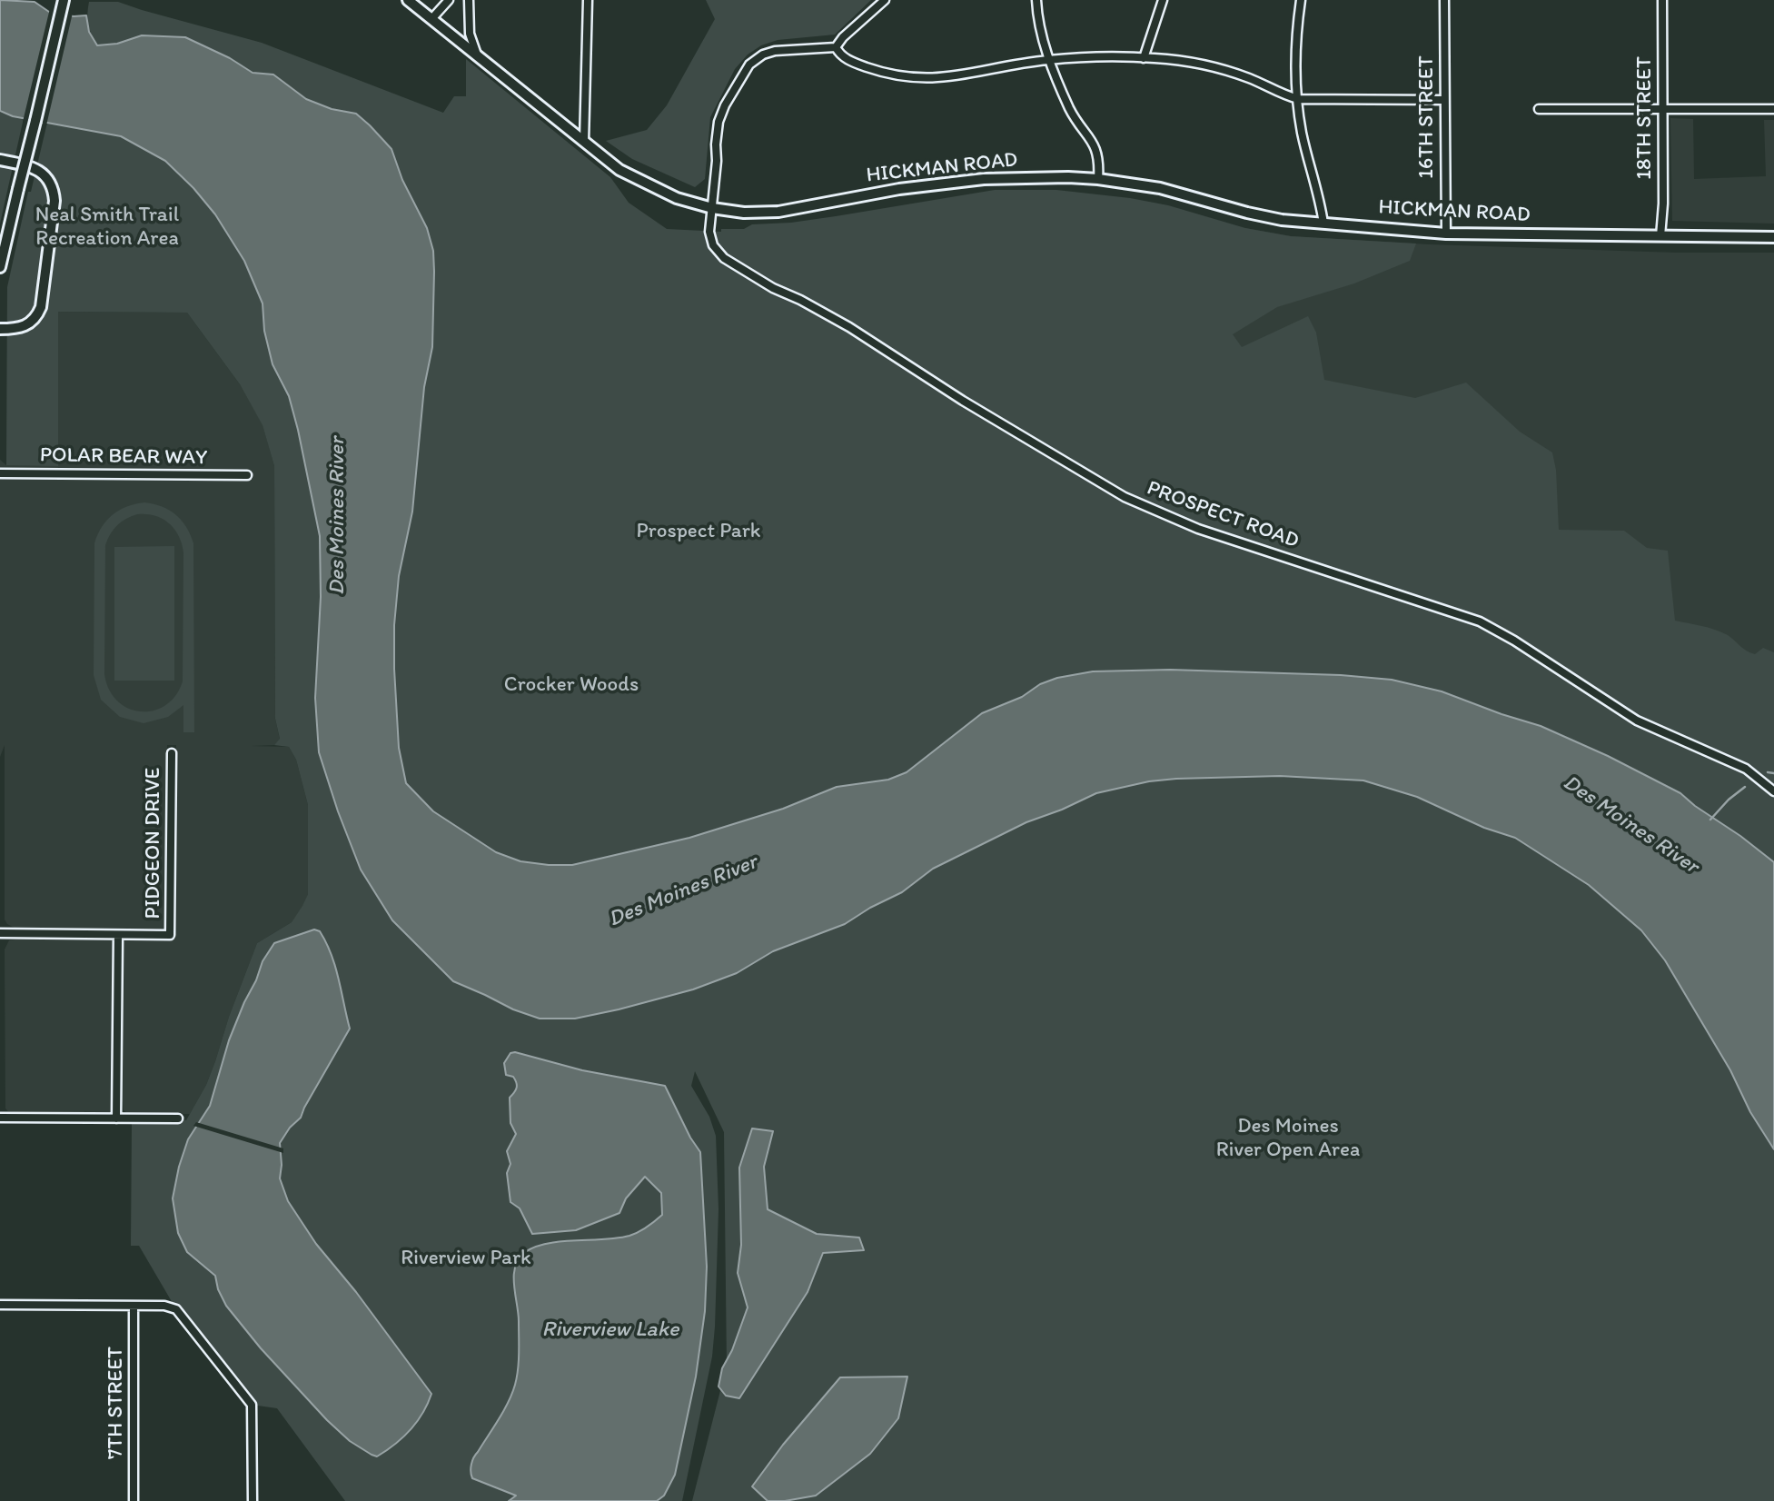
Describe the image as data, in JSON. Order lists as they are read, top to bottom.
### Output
{
  "streets": {
    "main road": ["HICKMAN ROAD"],
    "street": [
      "16TH STREET",
      "18TH STREET",
      "POLAR BEAR WAY",
      "PROSPECT ROAD",
      "PIDGEON DRIVE",
      "7TH STREET"
    ]
  },
  "crossings": [
    ["16TH STREET", "HICKMAN ROAD"],
    ["18TH STREET", "HICKMAN ROAD"],
    ["HICKMAN ROAD", "PROSPECT ROAD"]
  ],
  "water": ["Des Moines River", "Riverview Lake"],
  "parks": [
    "Neal Smith Trail Recreation Area",
    "Prospect Park",
    "Crocker Woods",
    "Des Moines River Open Area",
    "Riverview Park"
  ]
}
